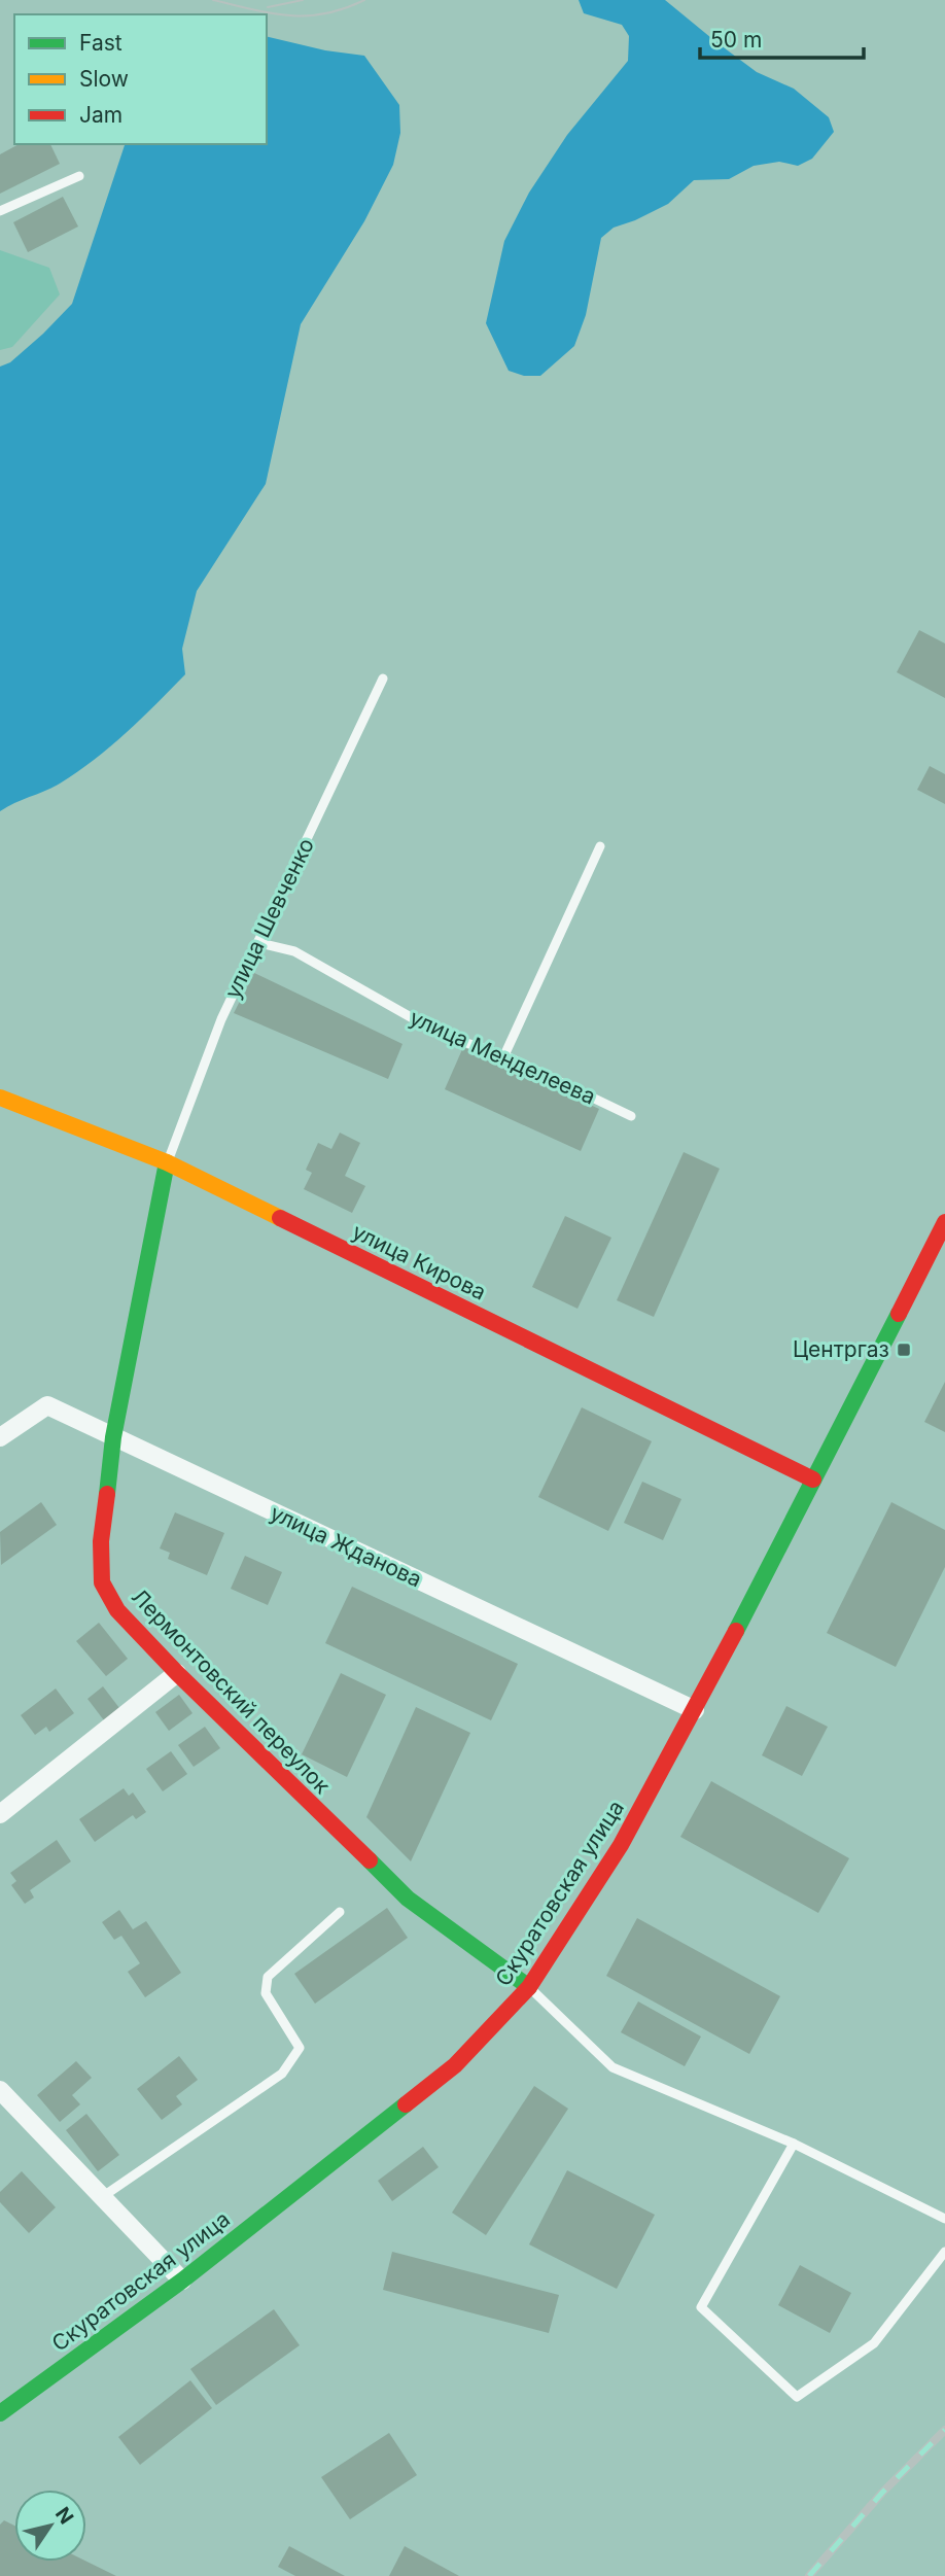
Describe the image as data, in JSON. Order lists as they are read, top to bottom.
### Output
{
  "streets": {
    "street": [
      "улица Кирова",
      "улица Жданова",
      "Лермонтовский переулок",
      "Скуратовская улица"
    ],
    "lane": ["улица Шевченко", "улица Менделеева"]
  },
  "crossings": [
    ["улица Шевченко", "улица Менделеева"],
    ["улица Шевченко", "улица Кирова"],
    ["улица Шевченко", "Лермонтовский переулок"],
    ["улица Кирова", "Лермонтовский переулок"],
    ["улица Кирова", "Скуратовская улица"],
    ["улица Жданова", "Лермонтовский переулок"],
    ["улица Жданова", "Скуратовская улица"],
    ["Лермонтовский переулок", "Скуратовская улица"]
  ],
  "places": {
    "transit": ["Центргаз"]
  },
  "legend": ["Fast", "Slow", "Jam"],
  "scale_bar": "50 m",
  "north": "top right"
}
